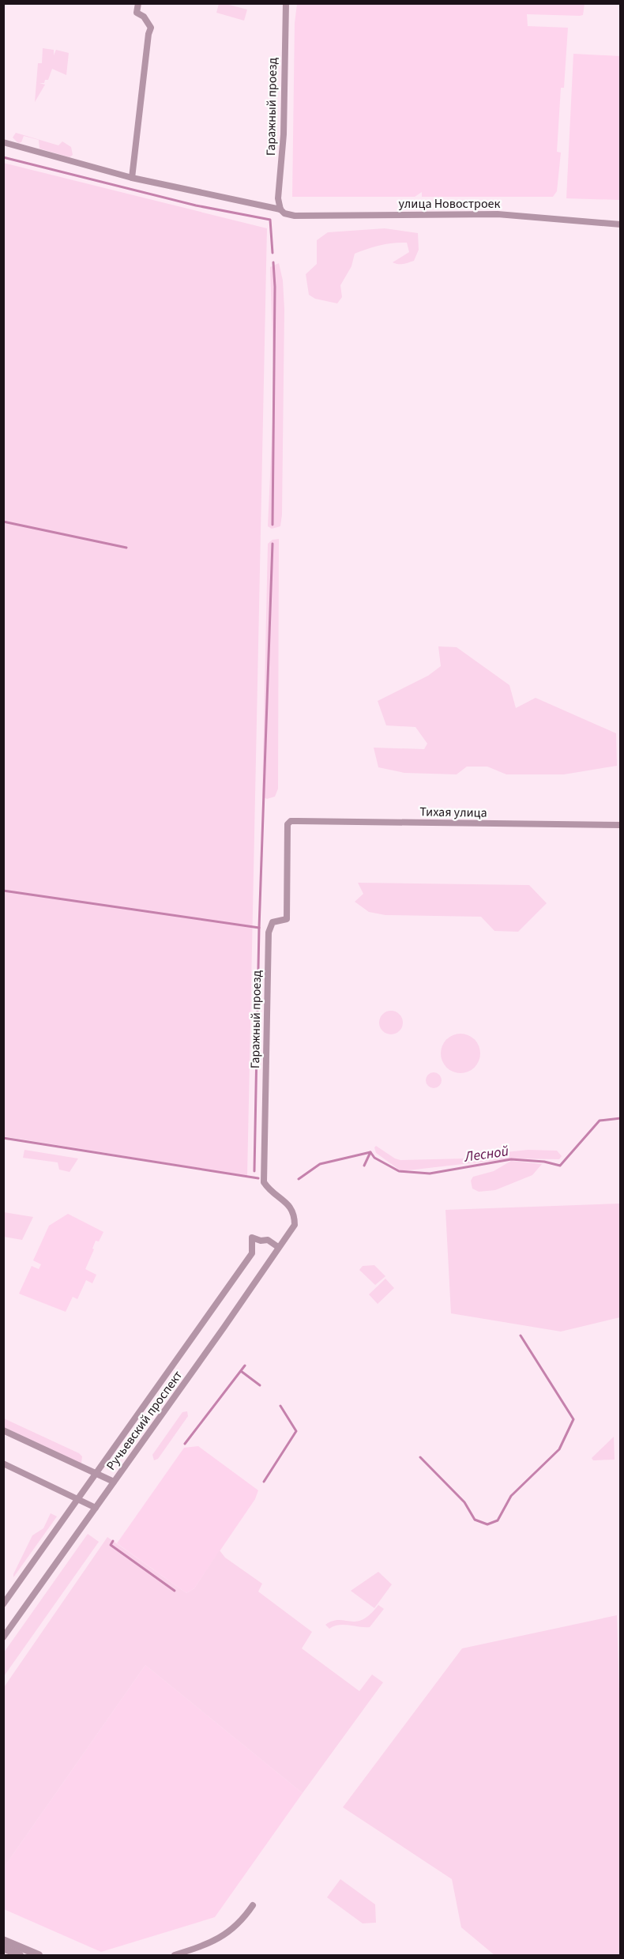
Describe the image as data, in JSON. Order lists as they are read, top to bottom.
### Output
{
  "streets": {
    "street": [
      "Гаражный проезд",
      "улица Новостроек",
      "Тихая улица",
      "Ручьевский проспект"
    ]
  },
  "crossings": [
    ["Гаражный проезд", "улица Новостроек"],
    ["Гаражный проезд", "Тихая улица"],
    ["Гаражный проезд", "Ручьевский проспект"]
  ],
  "water": ["Лесной"]
}
